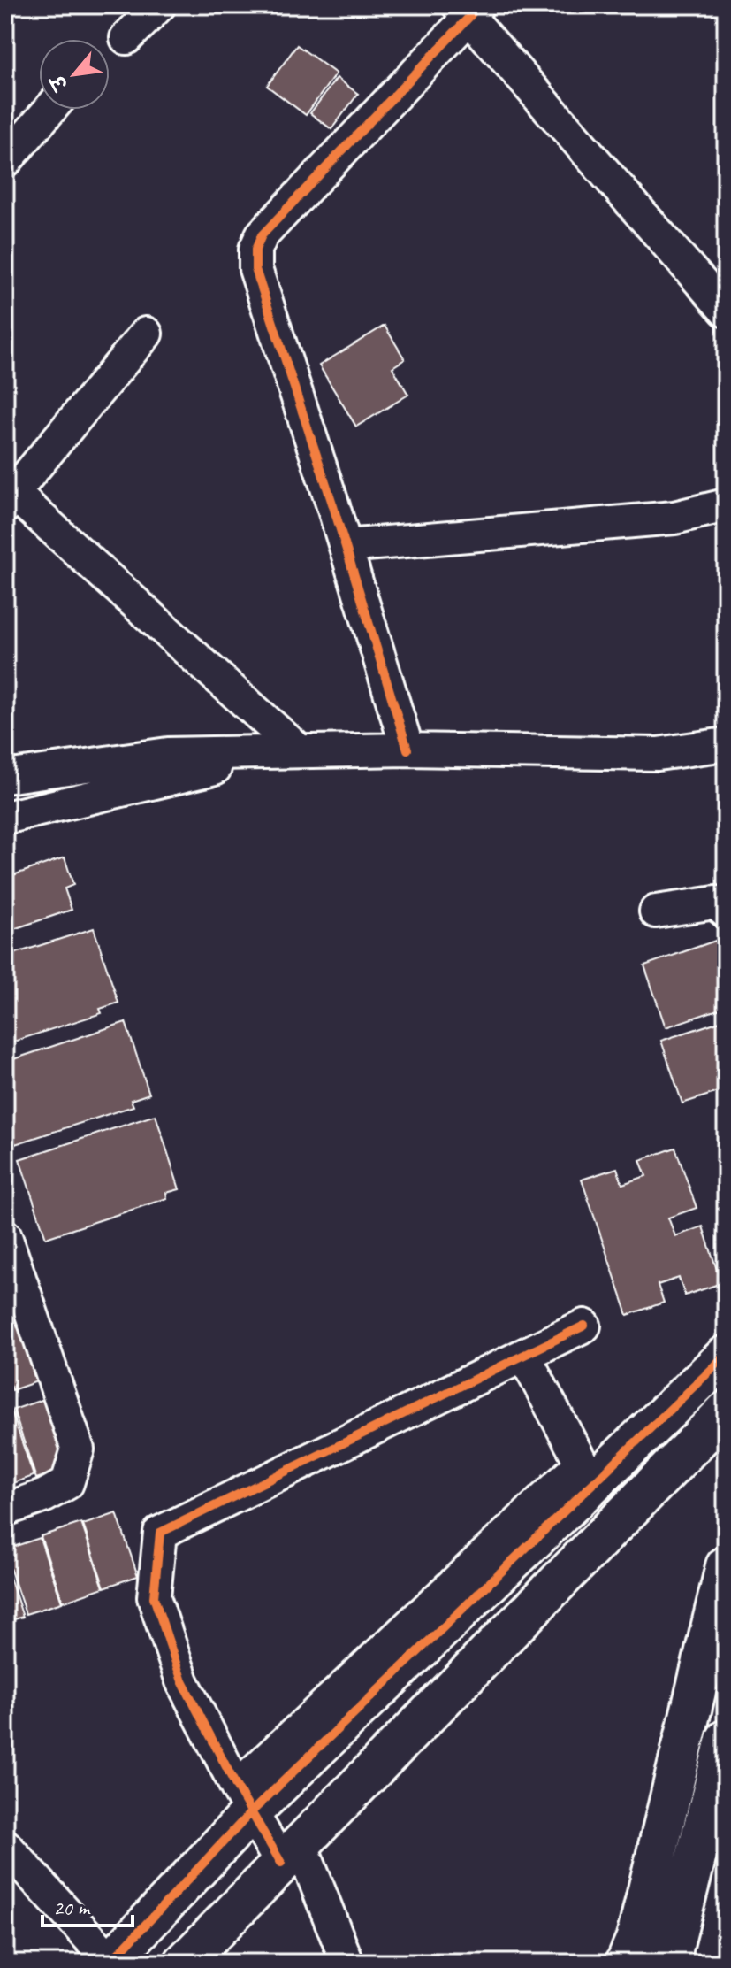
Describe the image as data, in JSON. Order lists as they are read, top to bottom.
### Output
{
  "scale_bar": "20 m",
  "north": "bottom left"
}
